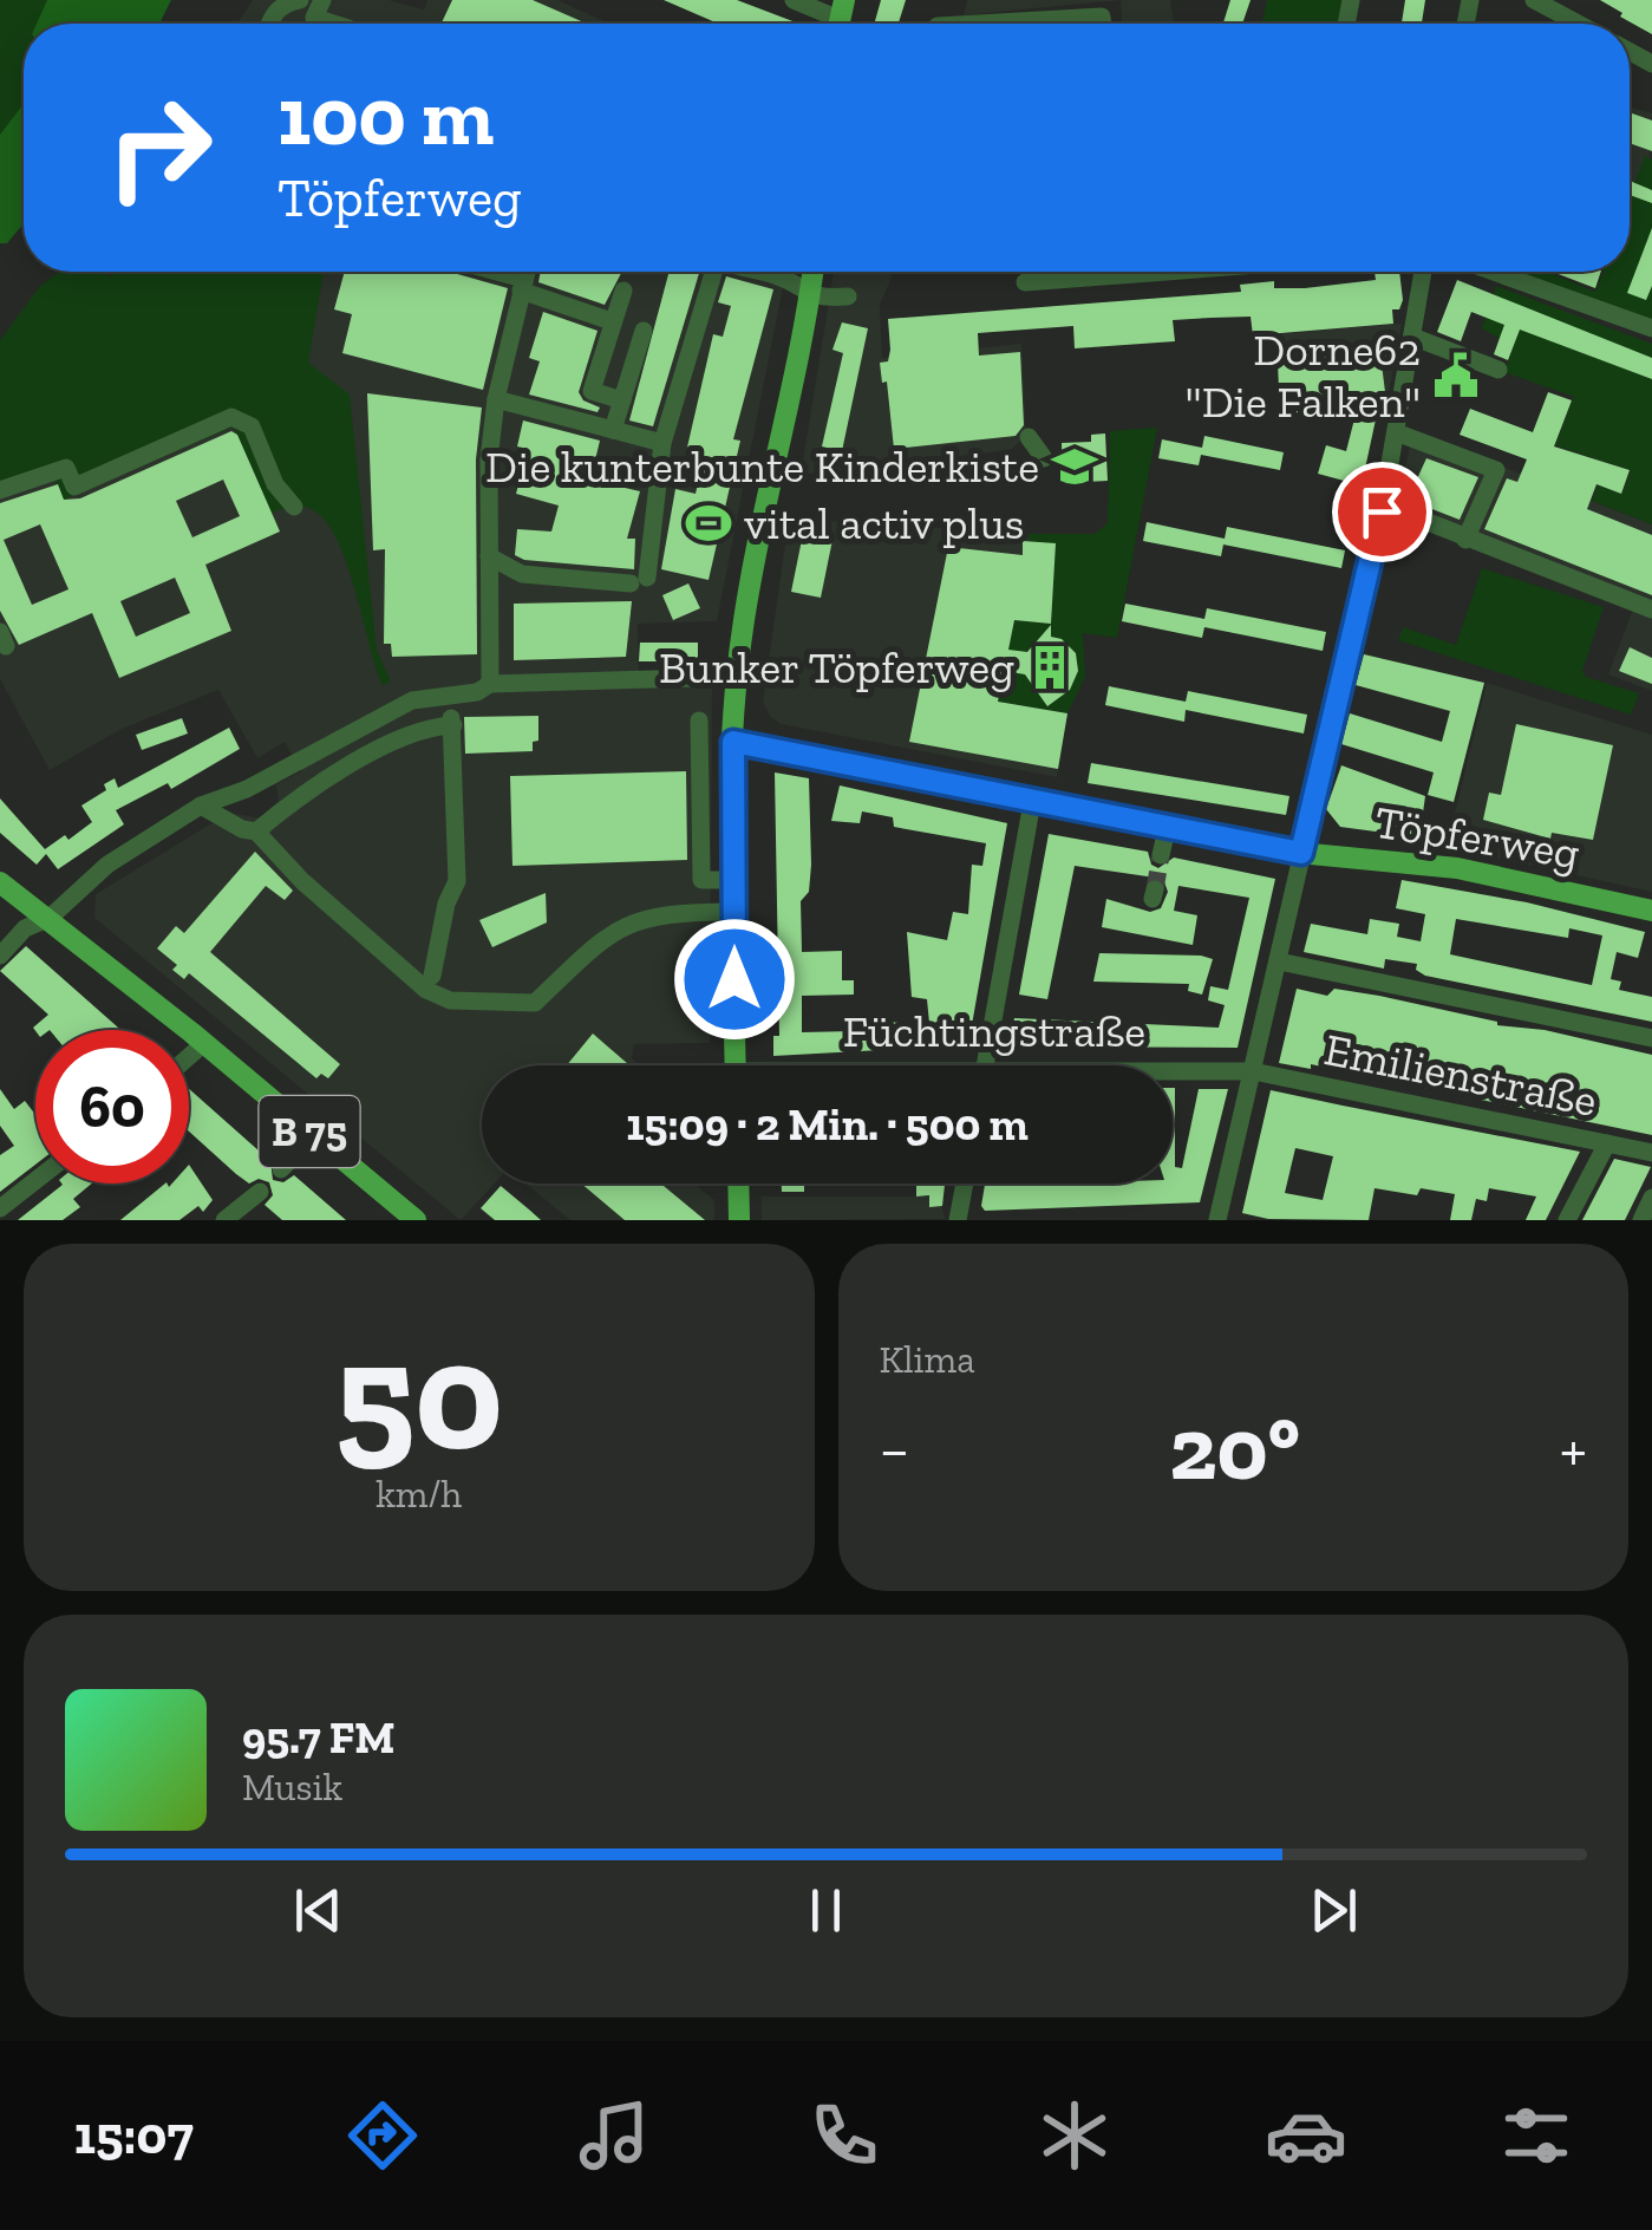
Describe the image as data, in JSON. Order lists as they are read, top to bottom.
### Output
{
  "streets": {
    "main road": ["Töpferweg", "B 75"],
    "street": ["Füchtingstraße", "Emilienstraße"]
  },
  "crossings": [
    ["Füchtingstraße", "Emilienstraße"]
  ],
  "places": {
    "public building": ["Dorne62 \"Die Falken\""],
    "school or university": ["Die kunterbunte Kinderkiste"],
    "sports": ["vital activ plus"],
    "building": ["Bunker Töpferweg"]
  },
  "page": {
    "turn": ["100 m", "Töpferweg"],
    "limit": "60",
    "trip": "15:09 · 2 Min. · 500 m",
    "tile": [
      ["50", "km/h"],
      "Klima"
    ],
    "heat": ["−", "20°", "+"],
    "song": ["95.7 FM", "Musik"],
    "tabs": "15:07"
  }
}
